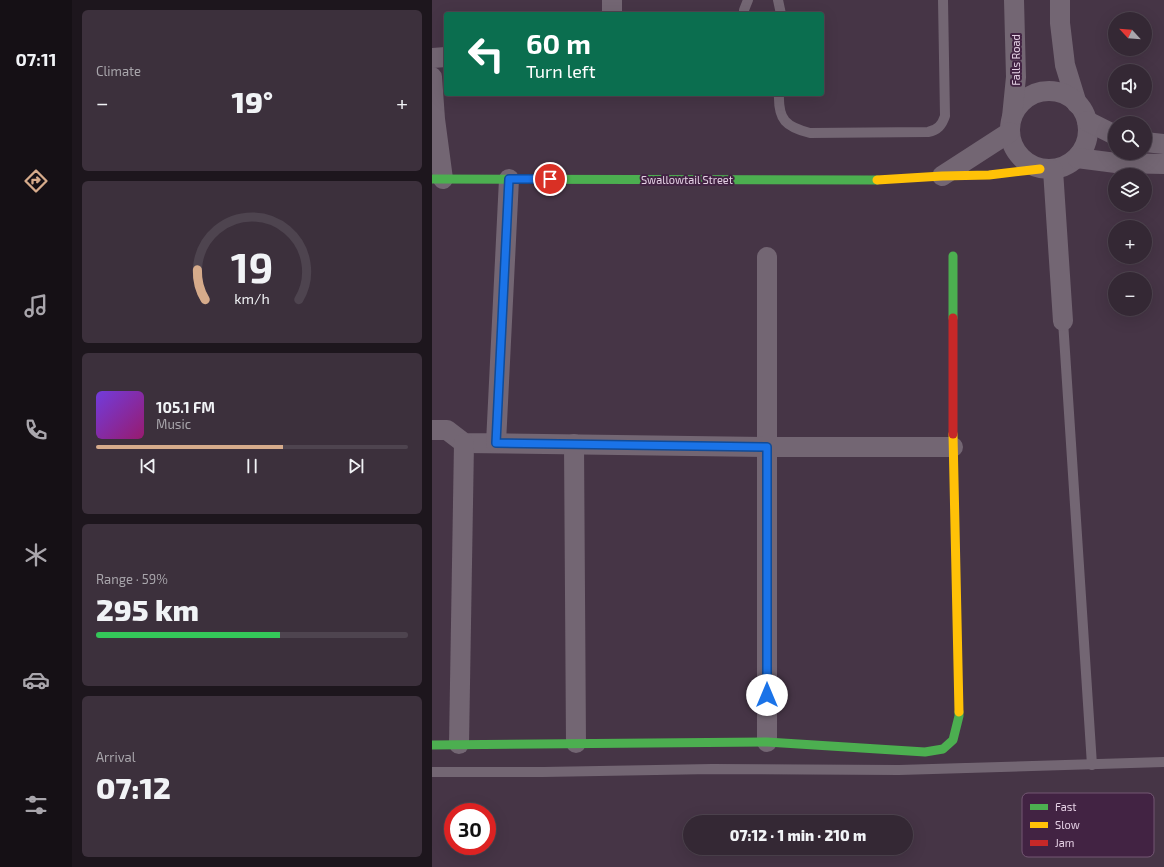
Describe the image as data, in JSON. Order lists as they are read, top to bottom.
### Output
{
  "streets": {
    "street": ["Falls Road", "Swallowtail Street"]
  },
  "crossings": [
    ["Falls Road", "Swallowtail Street"]
  ],
  "legend": ["Fast", "Slow", "Jam"],
  "north": "top left",
  "page": {
    "tabs": "07:11",
    "tile": [
      "Climate",
      ["Range · 59%", "295 km"],
      ["Arrival", "07:12"]
    ],
    "map_buttons": ["+", "−"],
    "turn": ["60 m", "Turn left"],
    "heat": ["−", "19°", "+"],
    "song": ["105.1 FM", "Music"],
    "limit": "30",
    "trip": "07:12 · 1 min · 210 m",
    "gauge": ["19", "km/h"]
  }
}
